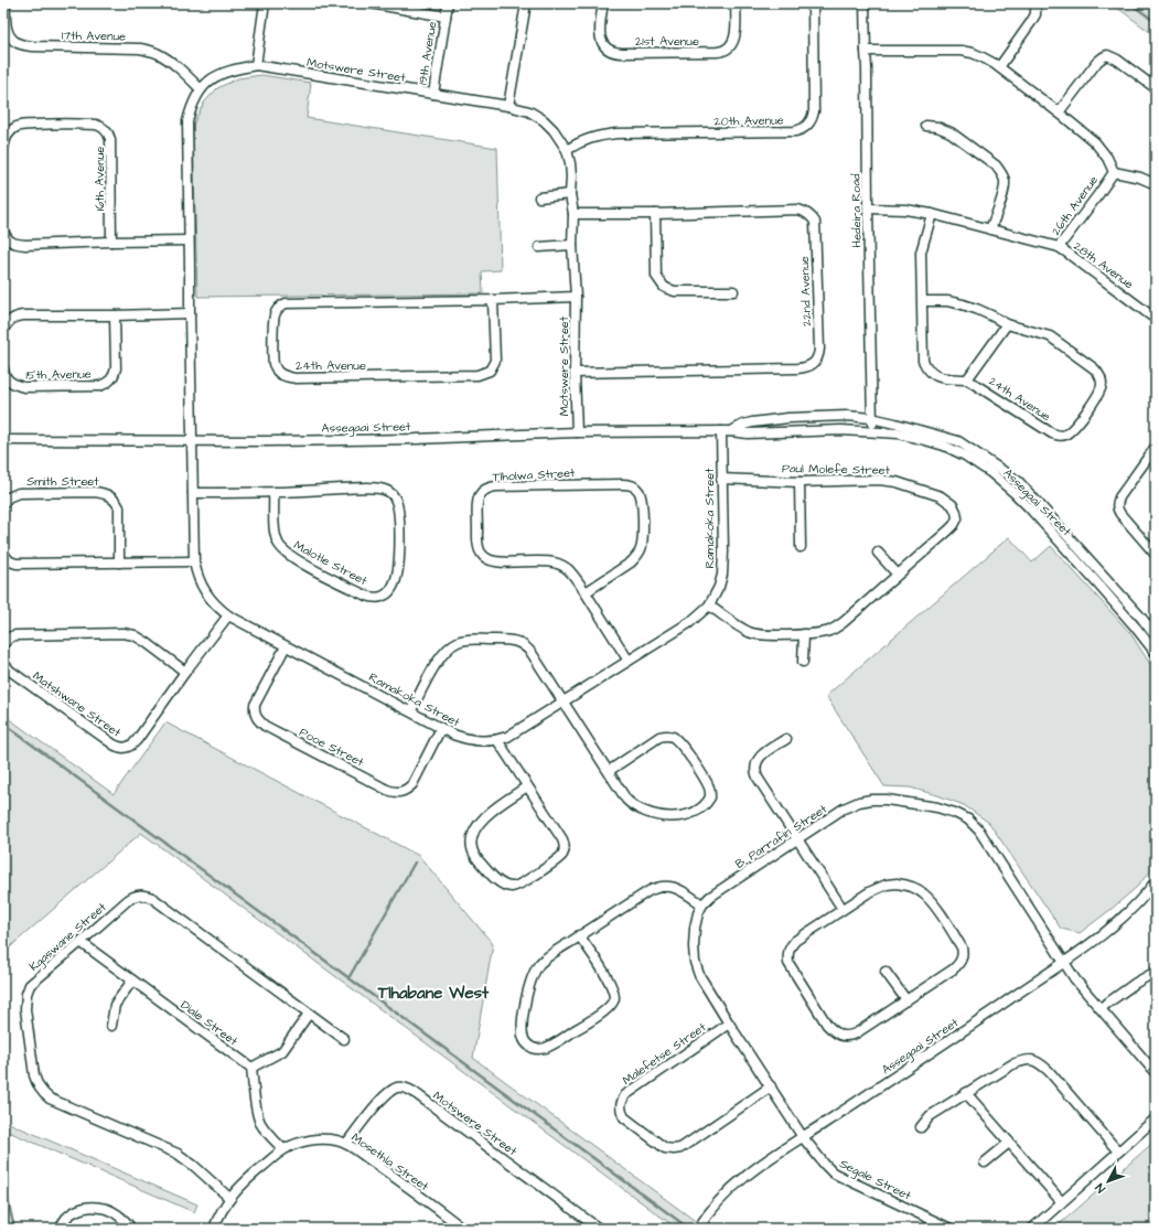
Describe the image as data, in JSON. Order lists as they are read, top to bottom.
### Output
{
  "streets": {
    "street": [
      "17th Avenue",
      "21st Avenue",
      "19th Avenue",
      "Motswere Street",
      "20th Avenue",
      "16th Avenue",
      "26th Avenue",
      "Hedeira Road",
      "28th Avenue",
      "22nd Avenue",
      "24th Avenue",
      "15th Avenue",
      "Assegaai Street",
      "Paul Molefe Street",
      "Tlholwa Street",
      "Smith Street",
      "Ramakoka Street",
      "Malotle Street",
      "Matshwane Street",
      "Pooe Street",
      "B. Parrafin Street",
      "Kgaswane Street",
      "Diale Street",
      "Malefetse Street",
      "Mosethla Street",
      "Segale Street"
    ]
  },
  "crossings": [
    ["17th Avenue", "Motswere Street"],
    ["19th Avenue", "Motswere Street"],
    ["Motswere Street", "20th Avenue"],
    ["Motswere Street", "22nd Avenue"],
    ["Motswere Street", "24th Avenue"],
    ["Motswere Street", "Assegaai Street"],
    ["Motswere Street", "Ramakoka Street"],
    ["Motswere Street", "Mosethla Street"],
    ["26th Avenue", "Hedeira Road"],
    ["26th Avenue", "28th Avenue"],
    ["Hedeira Road", "Assegaai Street"],
    ["Assegaai Street", "Ramakoka Street"],
    ["Assegaai Street", "B. Parrafin Street"],
    ["Assegaai Street", "Segale Street"],
    ["Paul Molefe Street", "Ramakoka Street"],
    ["Tlholwa Street", "Ramakoka Street"],
    ["Ramakoka Street", "Malotle Street"],
    ["Ramakoka Street", "Matshwane Street"],
    ["Ramakoka Street", "Pooe Street"],
    ["B. Parrafin Street", "Malefetse Street"],
    ["B. Parrafin Street", "Segale Street"],
    ["Kgaswane Street", "Diale Street"],
    ["Kgaswane Street", "Mosethla Street"]
  ],
  "districts": ["Tlhabane West"],
  "north": "bottom left"
}
